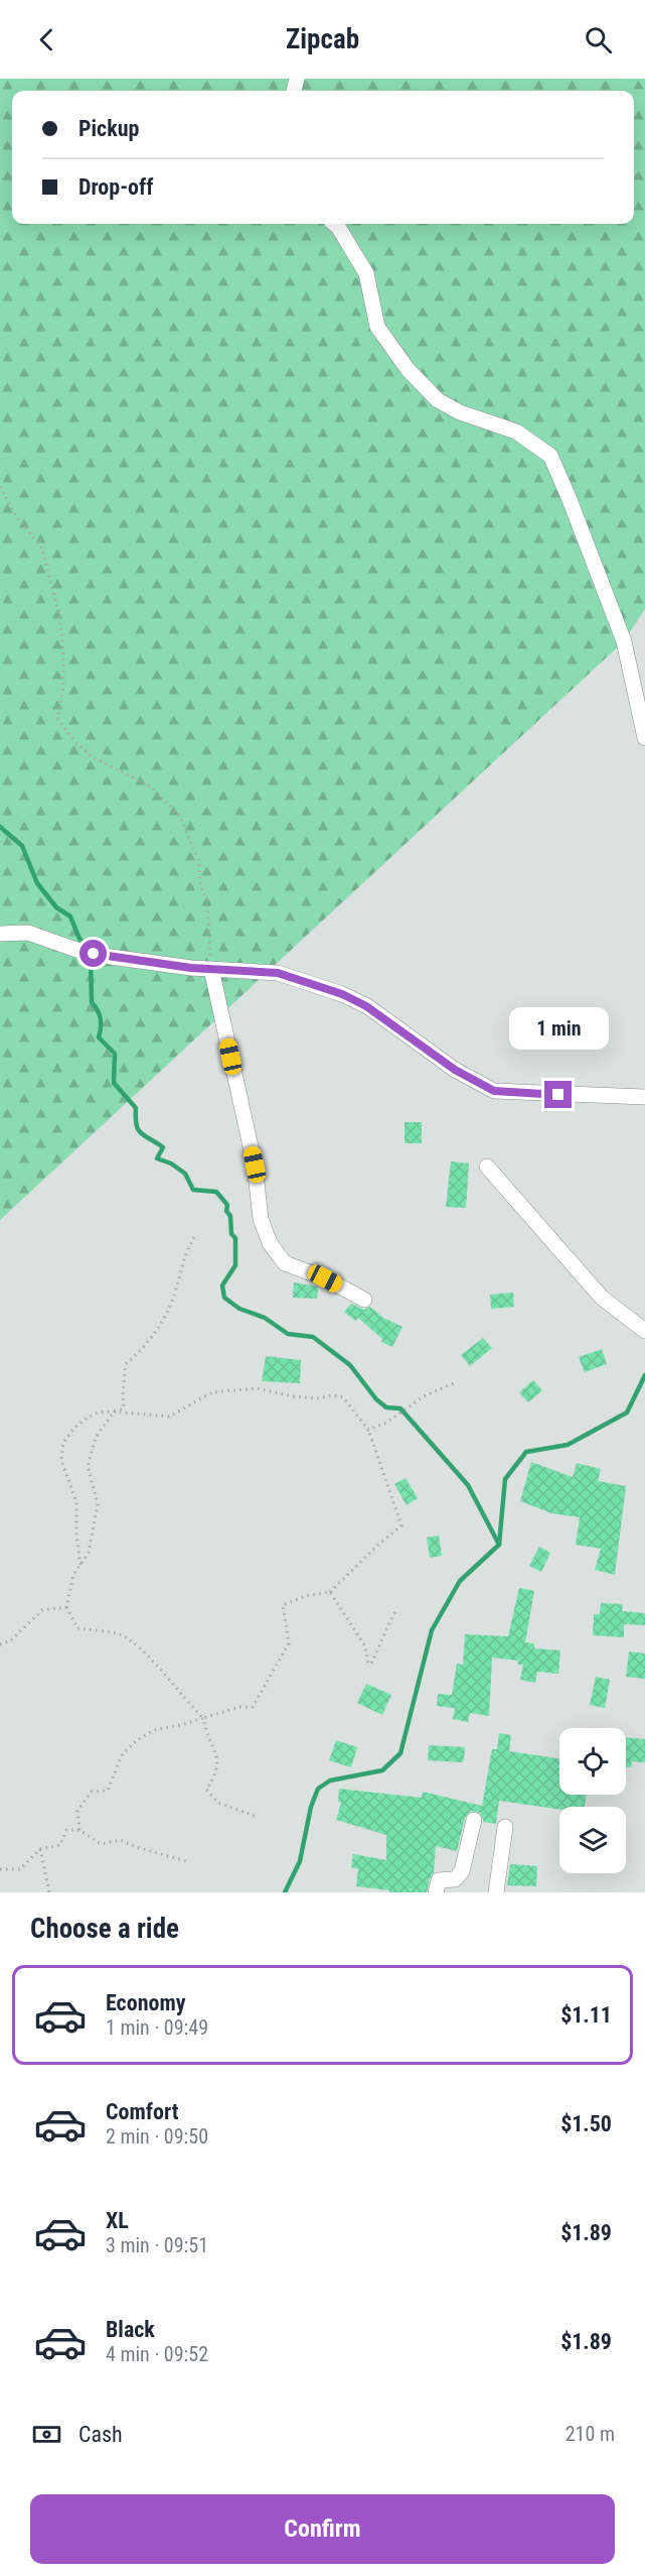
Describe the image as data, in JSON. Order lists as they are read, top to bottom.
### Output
{
  "page": {
    "header": "Zipcab",
    "banner": ["Pickup", "Drop-off"],
    "bubble": "1 min",
    "heading": "Choose a ride",
    "list": [
      {
        "name": "Economy",
        "note": "1 min · 09:49",
        "value": "$1.11"
      },
      {
        "name": "Comfort",
        "note": "2 min · 09:50",
        "value": "$1.50"
      },
      {
        "name": "XL",
        "note": "3 min · 09:51",
        "value": "$1.89"
      },
      {
        "name": "Black",
        "note": "4 min · 09:52",
        "value": "$1.89"
      }
    ],
    "pay": ["Cash", "210 m"],
    "buttons": "Confirm"
  }
}
